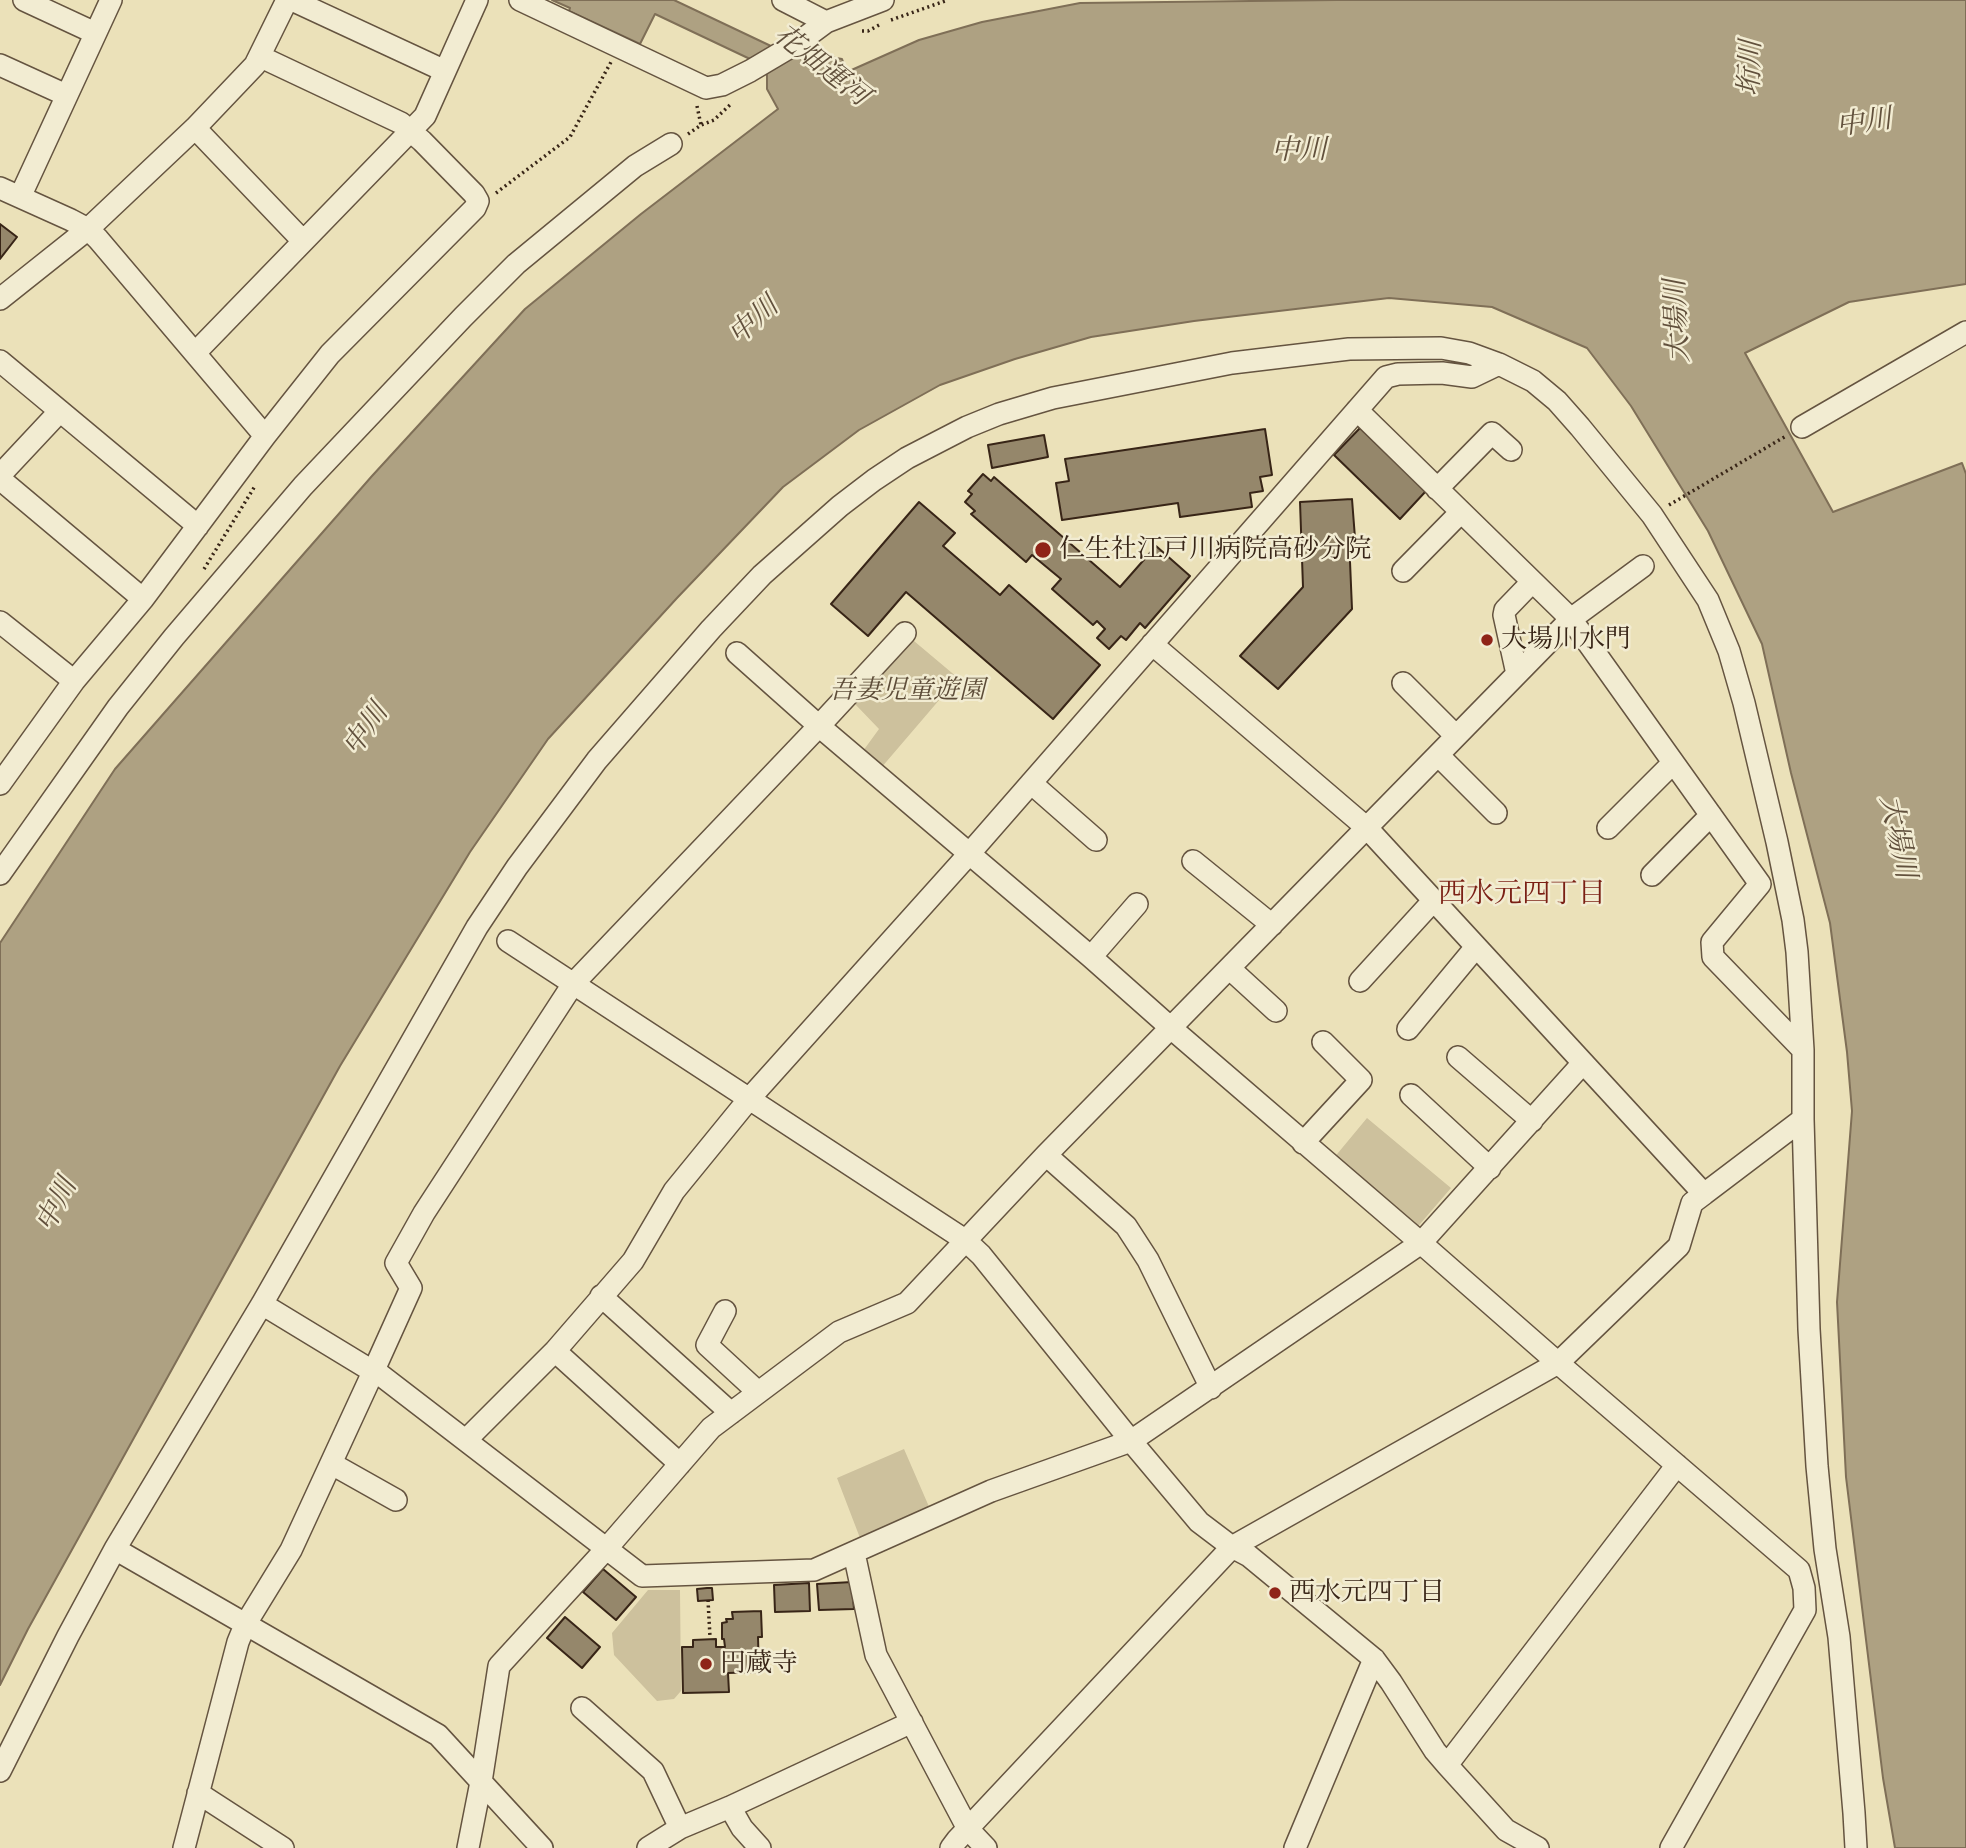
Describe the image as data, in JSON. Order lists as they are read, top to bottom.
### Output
{
  "districts": ["西水元四丁目"],
  "water": [
    "花畑運河",
    "垳川",
    "中川",
    "大場川"
  ],
  "parks": ["吾妻児童遊園"],
  "places": [
    "仁生社江戸川病院高砂分院",
    "大場川水門",
    "西水元四丁目",
    "円蔵寺"
  ]
}
